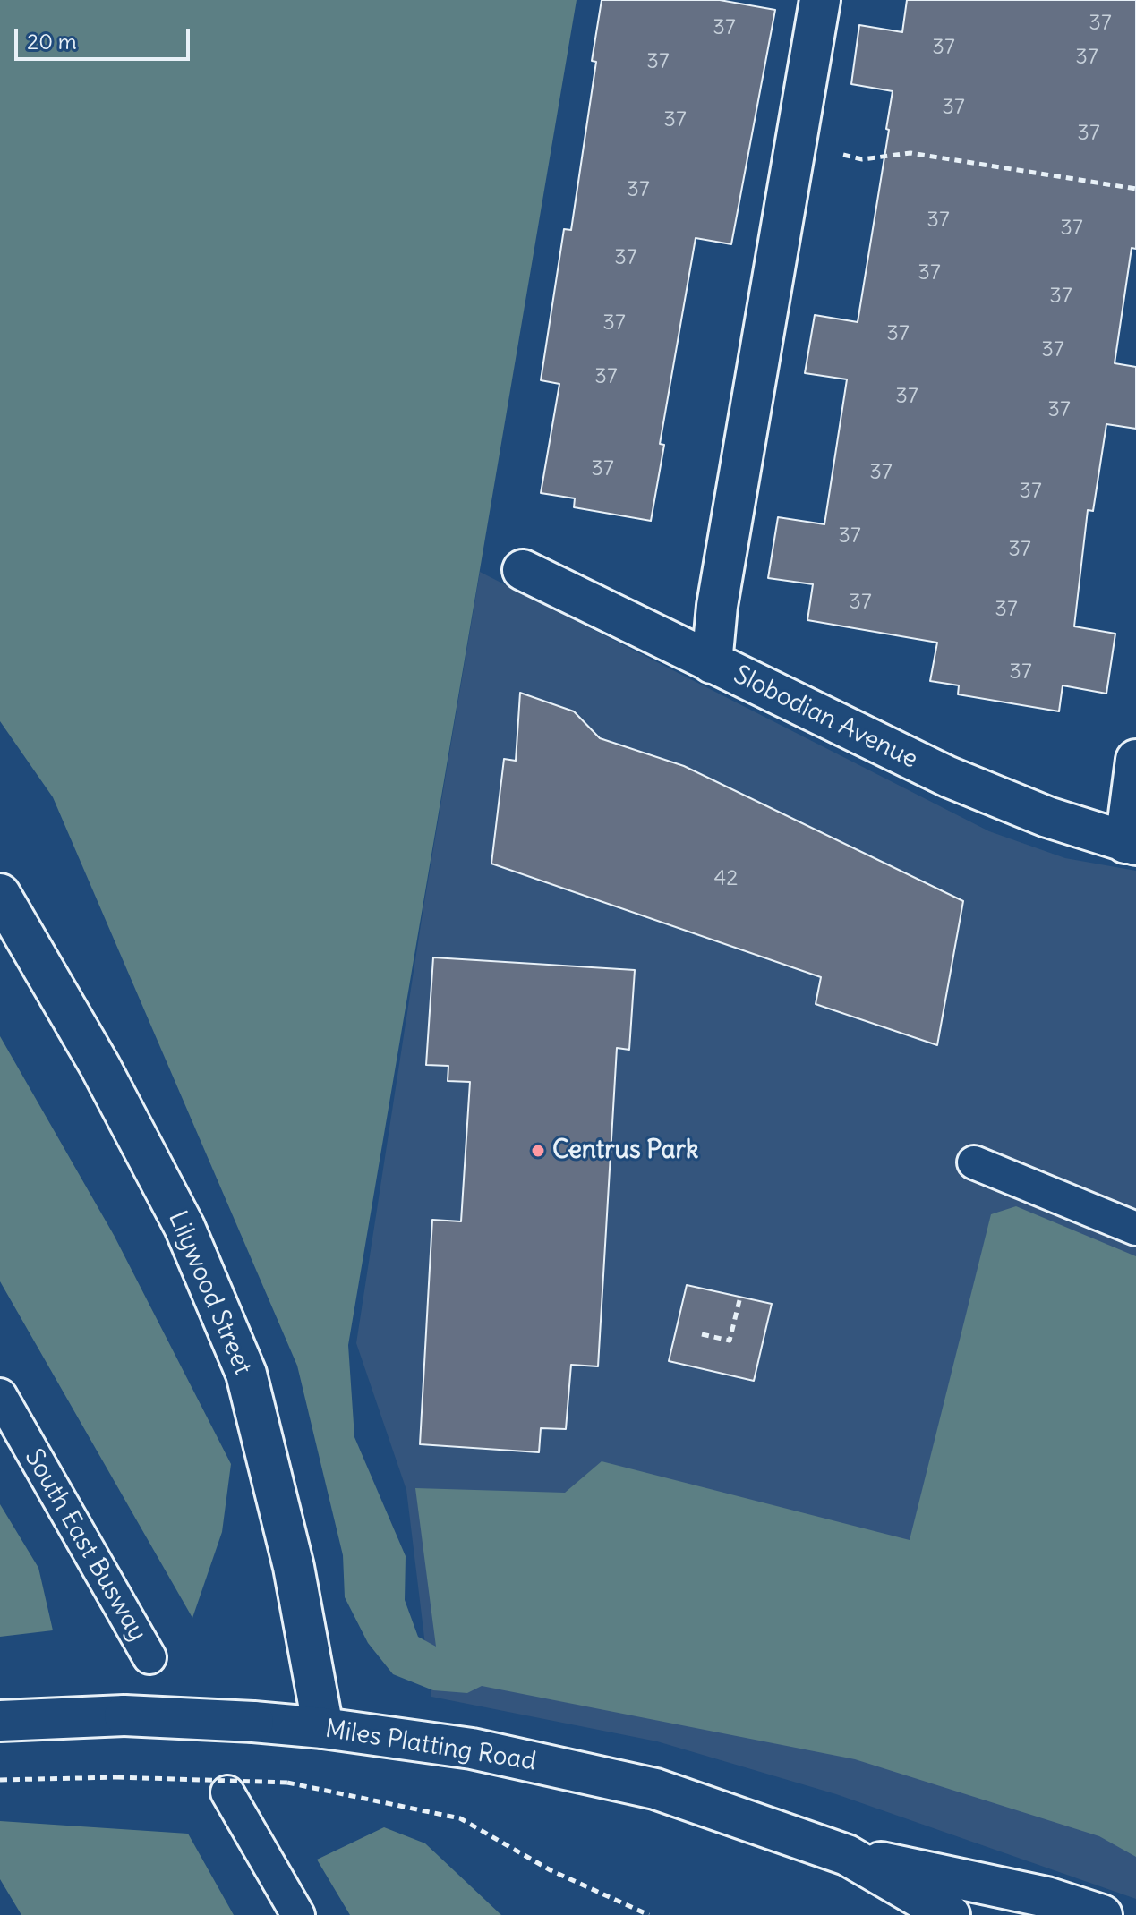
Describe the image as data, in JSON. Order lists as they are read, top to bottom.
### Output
{
  "streets": {
    "street": ["Slobodian Avenue", "Lilywood Street", "Miles Platting Road"],
    "lane": ["South East Busway"]
  },
  "crossings": [
    ["Lilywood Street", "Miles Platting Road"]
  ],
  "places": ["Centrus Park"],
  "house_numbers": [
    "37",
    "37",
    "37",
    "37",
    "37",
    "37",
    "37",
    "37",
    "37",
    "37",
    "37",
    "37",
    "37",
    "37",
    "37",
    "37",
    "37",
    "37",
    "37",
    "37",
    "37",
    "37",
    "37",
    "37",
    "37",
    "37",
    "37",
    "37",
    "42"
  ],
  "scale_bar": "20 m"
}
